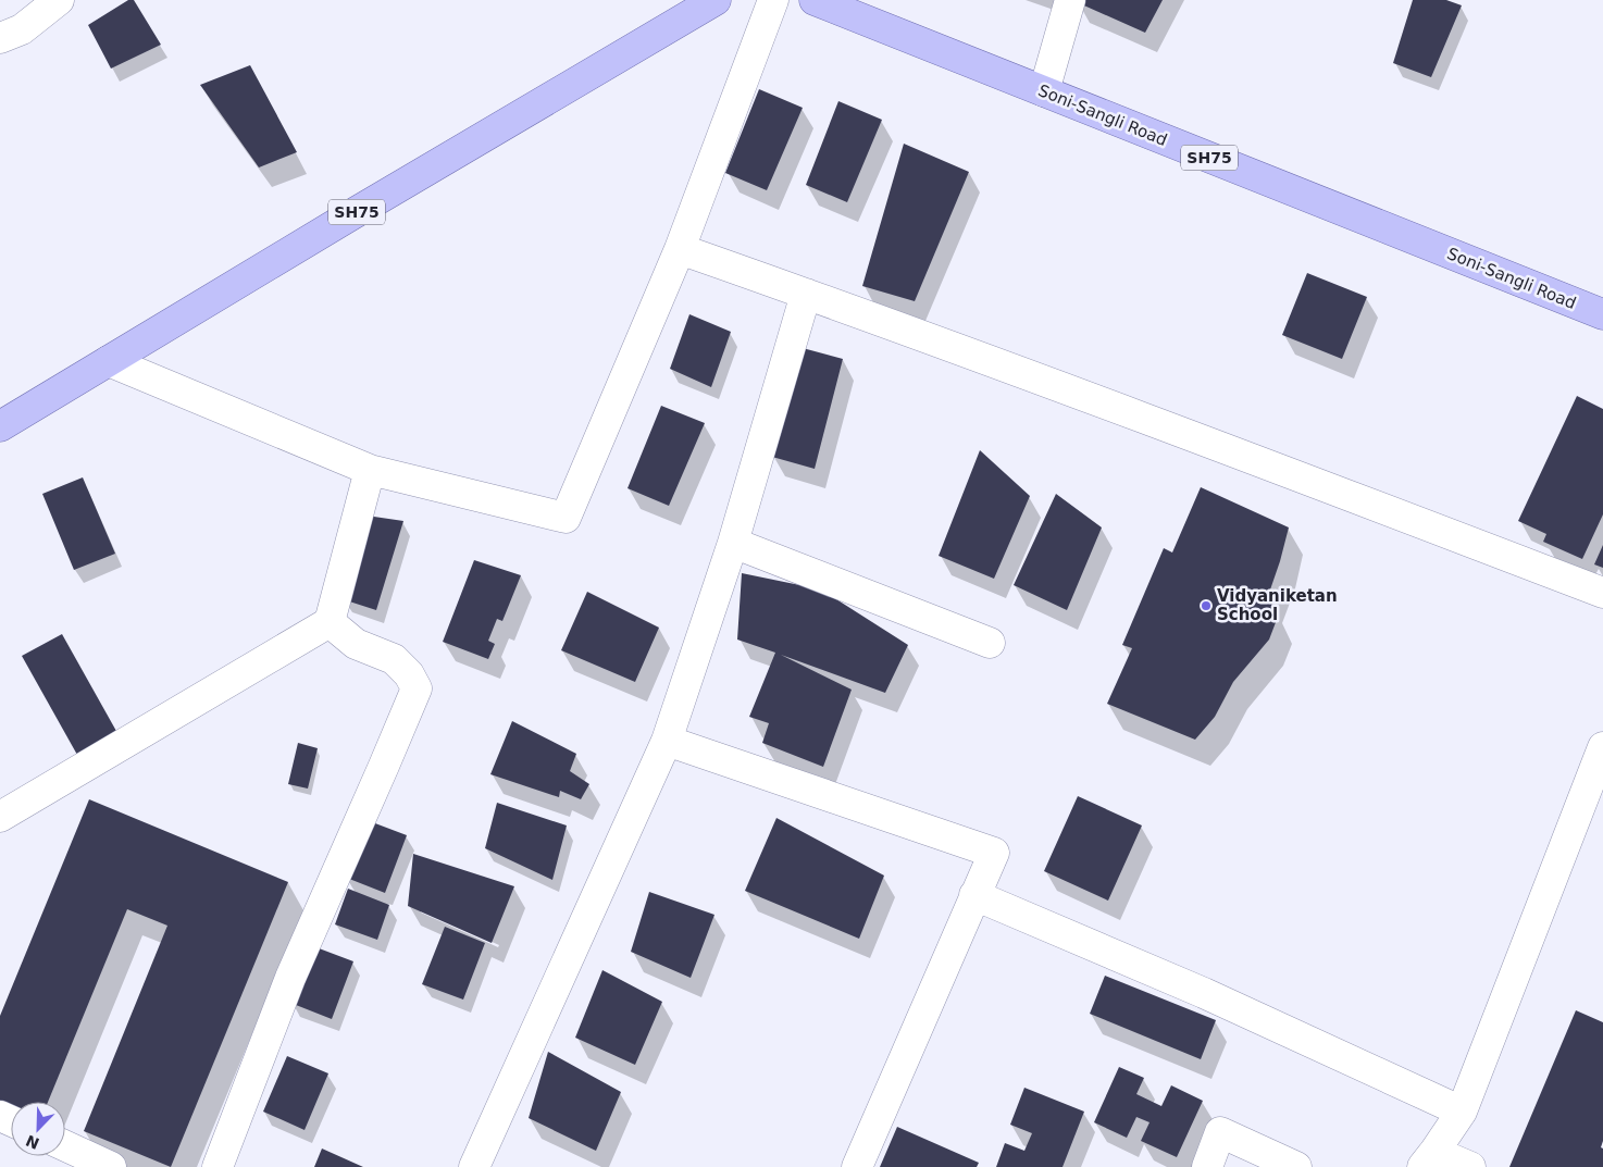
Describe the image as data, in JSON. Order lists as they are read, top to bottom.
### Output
{
  "streets": {
    "main road": ["Soni-Sangli Road", "SH75"]
  },
  "places": ["Vidyaniketan School"],
  "north": "bottom left"
}
